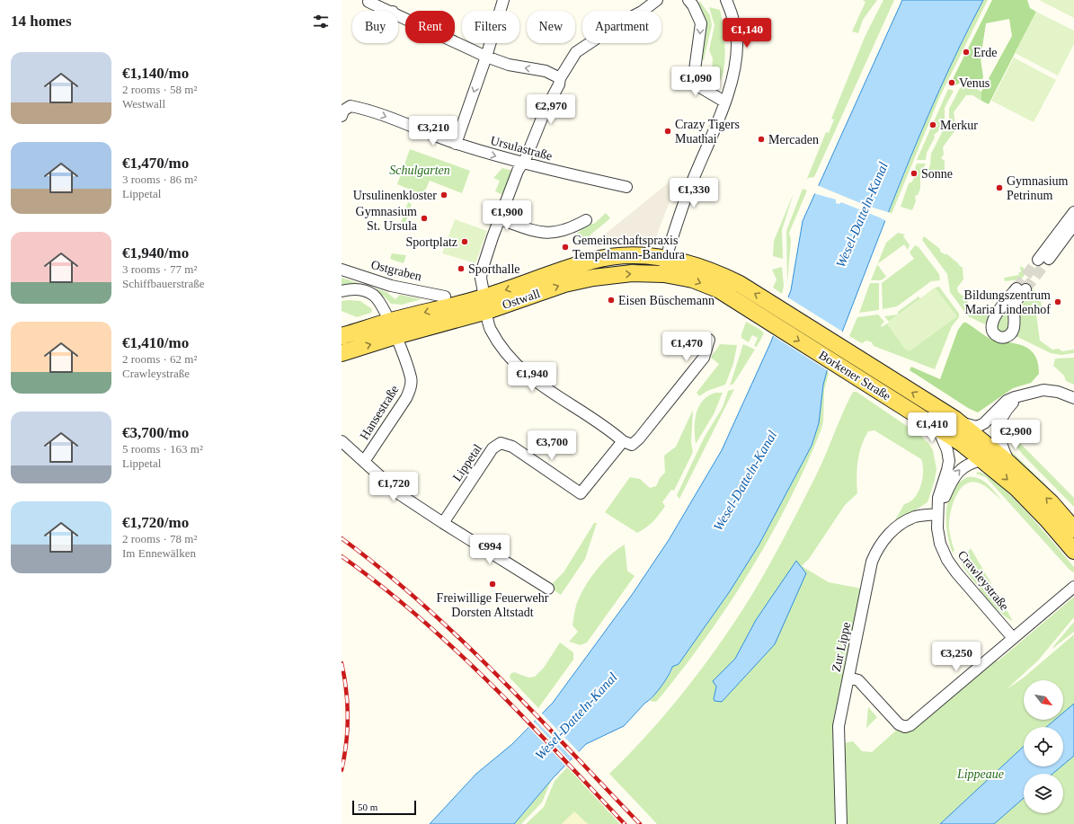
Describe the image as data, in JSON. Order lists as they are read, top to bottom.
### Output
{
  "streets": {
    "main road": ["Ostwall", "Borkener Straße"],
    "street": [
      "Ursulastraße",
      "Ostgraben",
      "Hansestraße",
      "Lippetal",
      "Crawleystraße",
      "Zur Lippe"
    ]
  },
  "crossings": [
    ["Ostwall", "Borkener Straße"],
    ["Ostwall", "Hansestraße"],
    ["Borkener Straße", "Crawleystraße"],
    ["Crawleystraße", "Zur Lippe"]
  ],
  "water": ["Wesel-Datteln-Kanal"],
  "parks": ["Schulgarten", "Lippeaue"],
  "places": [
    "Erde",
    "Venus",
    "Merkur",
    "Crazy Tigers Muathai",
    "Mercaden",
    "Sonne",
    "Gymnasium Petrinum",
    "Ursulinenkloster",
    "Gymnasium St. Ursula",
    "Sportplatz",
    "Gemeinschaftspraxis Tempelmann-Bandura",
    "Sporthalle",
    "Eisen Büschemann",
    "Bildungszentrum Maria Lindenhof",
    "Freiwillige Feuerwehr Dorsten Altstadt"
  ],
  "scale_bar": "50 m",
  "north": "bottom right",
  "page": {
    "heading": "14 homes",
    "chip": [
      "Buy",
      "Rent",
      "Filters",
      "New",
      "Apartment"
    ],
    "price": [
      "€1,140",
      "€1,090",
      "€2,970",
      "€3,210",
      "€1,330",
      "€1,900",
      "€1,470",
      "€1,940",
      "€1,410",
      "€2,900",
      "€3,700",
      "€1,720",
      "€994",
      "€3,250"
    ],
    "list": [
      {
        "name": "€1,140/mo",
        "note": "2 rooms · 58 m² · Westwall"
      },
      {
        "name": "€1,470/mo",
        "note": "3 rooms · 86 m² · Lippetal"
      },
      {
        "name": "€1,940/mo",
        "note": "3 rooms · 77 m² · Schiffbauerstraße"
      },
      {
        "name": "€1,410/mo",
        "note": "2 rooms · 62 m² · Crawleystraße"
      },
      {
        "name": "€3,700/mo",
        "note": "5 rooms · 163 m² · Lippetal"
      },
      {
        "name": "€1,720/mo",
        "note": "2 rooms · 78 m² · Im Ennewälken"
      }
    ],
    "scale": "50 m"
  }
}
